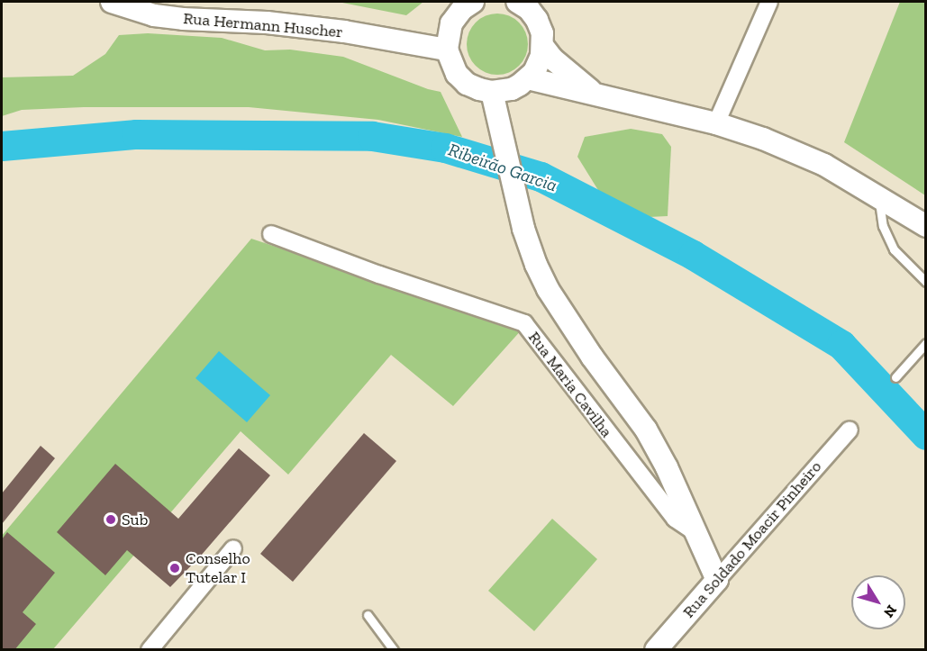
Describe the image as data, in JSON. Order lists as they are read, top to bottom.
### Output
{
  "streets": {
    "main road": ["Rua Hermann Huscher", "Rua Maria Cavilha", "Rua Soldado Moacir Pinheiro"]
  },
  "crossings": [
    ["Rua Maria Cavilha", "Rua Soldado Moacir Pinheiro"]
  ],
  "water": ["Ribeirão Garcia"],
  "places": ["Sub", "Conselho Tutelar I"],
  "north": "bottom right"
}
